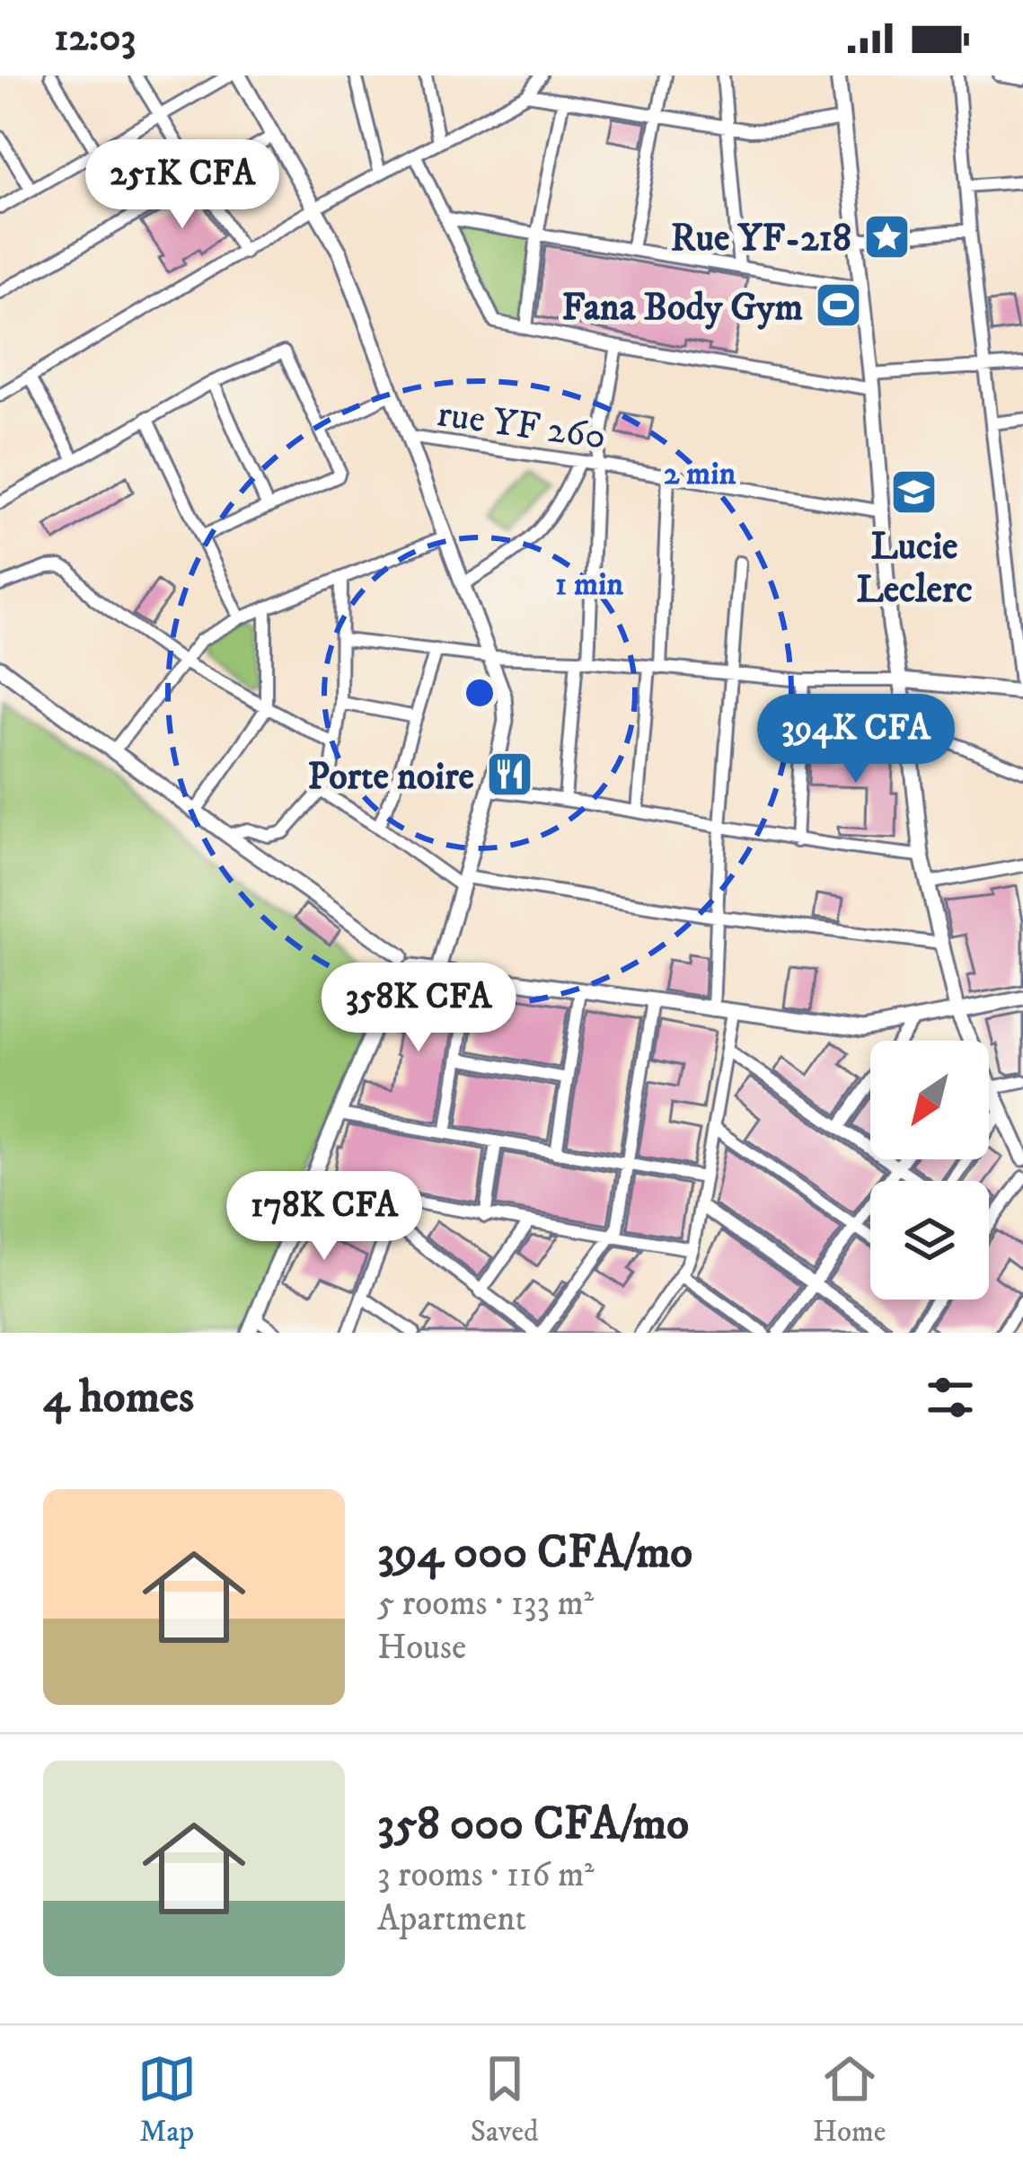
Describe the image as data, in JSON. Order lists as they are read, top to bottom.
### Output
{
  "streets": {
    "street": ["rue YF 260"]
  },
  "places": {
    "place": ["Rue YF-218"],
    "sports": ["Fana Body Gym"],
    "school or university": ["Lucie Leclerc"],
    "restaurant": ["Porte noire"]
  },
  "north": "bottom left",
  "page": {
    "status": "12:03",
    "price": [
      "251K CFA",
      "394K CFA",
      "358K CFA",
      "178K CFA"
    ],
    "heading": "4 homes",
    "list": [
      {
        "name": "394 000 CFA/mo",
        "note": "5 rooms · 133 m² · House"
      },
      {
        "name": "358 000 CFA/mo",
        "note": "3 rooms · 116 m² · Apartment"
      }
    ],
    "tabs": ["Map", "Saved", "Home"]
  },
  "rings": ["2 min", "1 min"]
}
